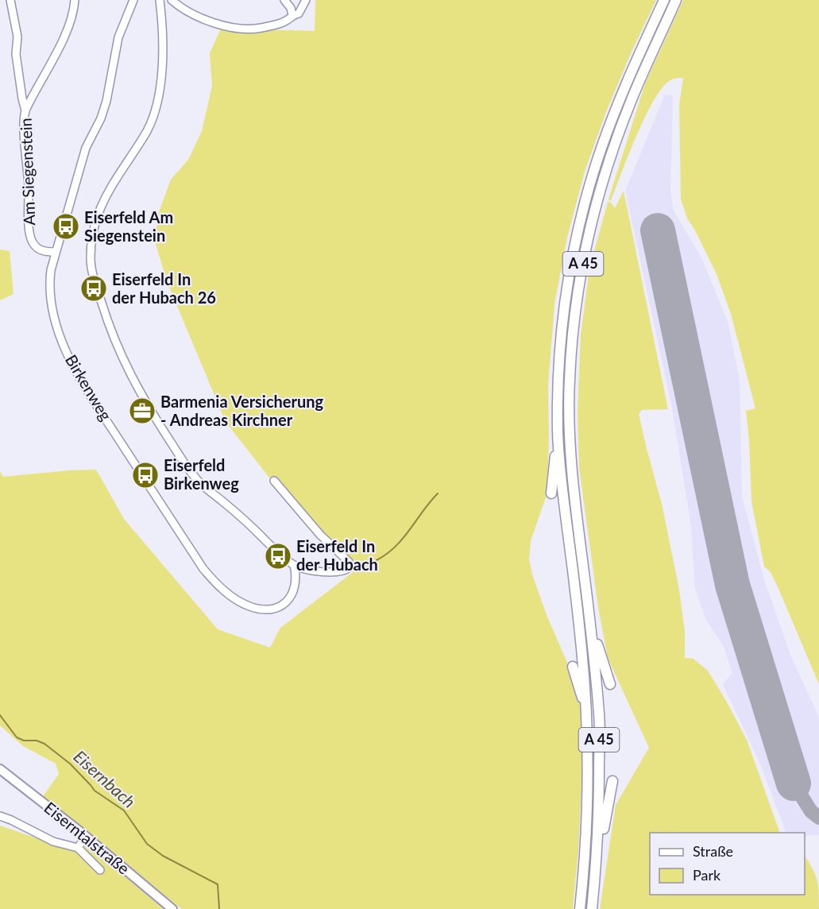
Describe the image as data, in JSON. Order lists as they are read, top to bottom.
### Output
{
  "streets": {
    "highway": ["A 45"],
    "main road": ["Eiserntalstraße"],
    "street": ["Am Siegenstein", "Birkenweg"]
  },
  "crossings": [
    ["Am Siegenstein", "Birkenweg"]
  ],
  "water": ["Eisernbach"],
  "places": {
    "bus stop": [
      "Eiserfeld Am Siegenstein",
      "Eiserfeld In der Hubach 26",
      "Eiserfeld Birkenweg",
      "Eiserfeld In der Hubach"
    ],
    "office": ["Barmenia Versicherung - Andreas Kirchner"]
  },
  "legend": ["Straße", "Park"]
}
